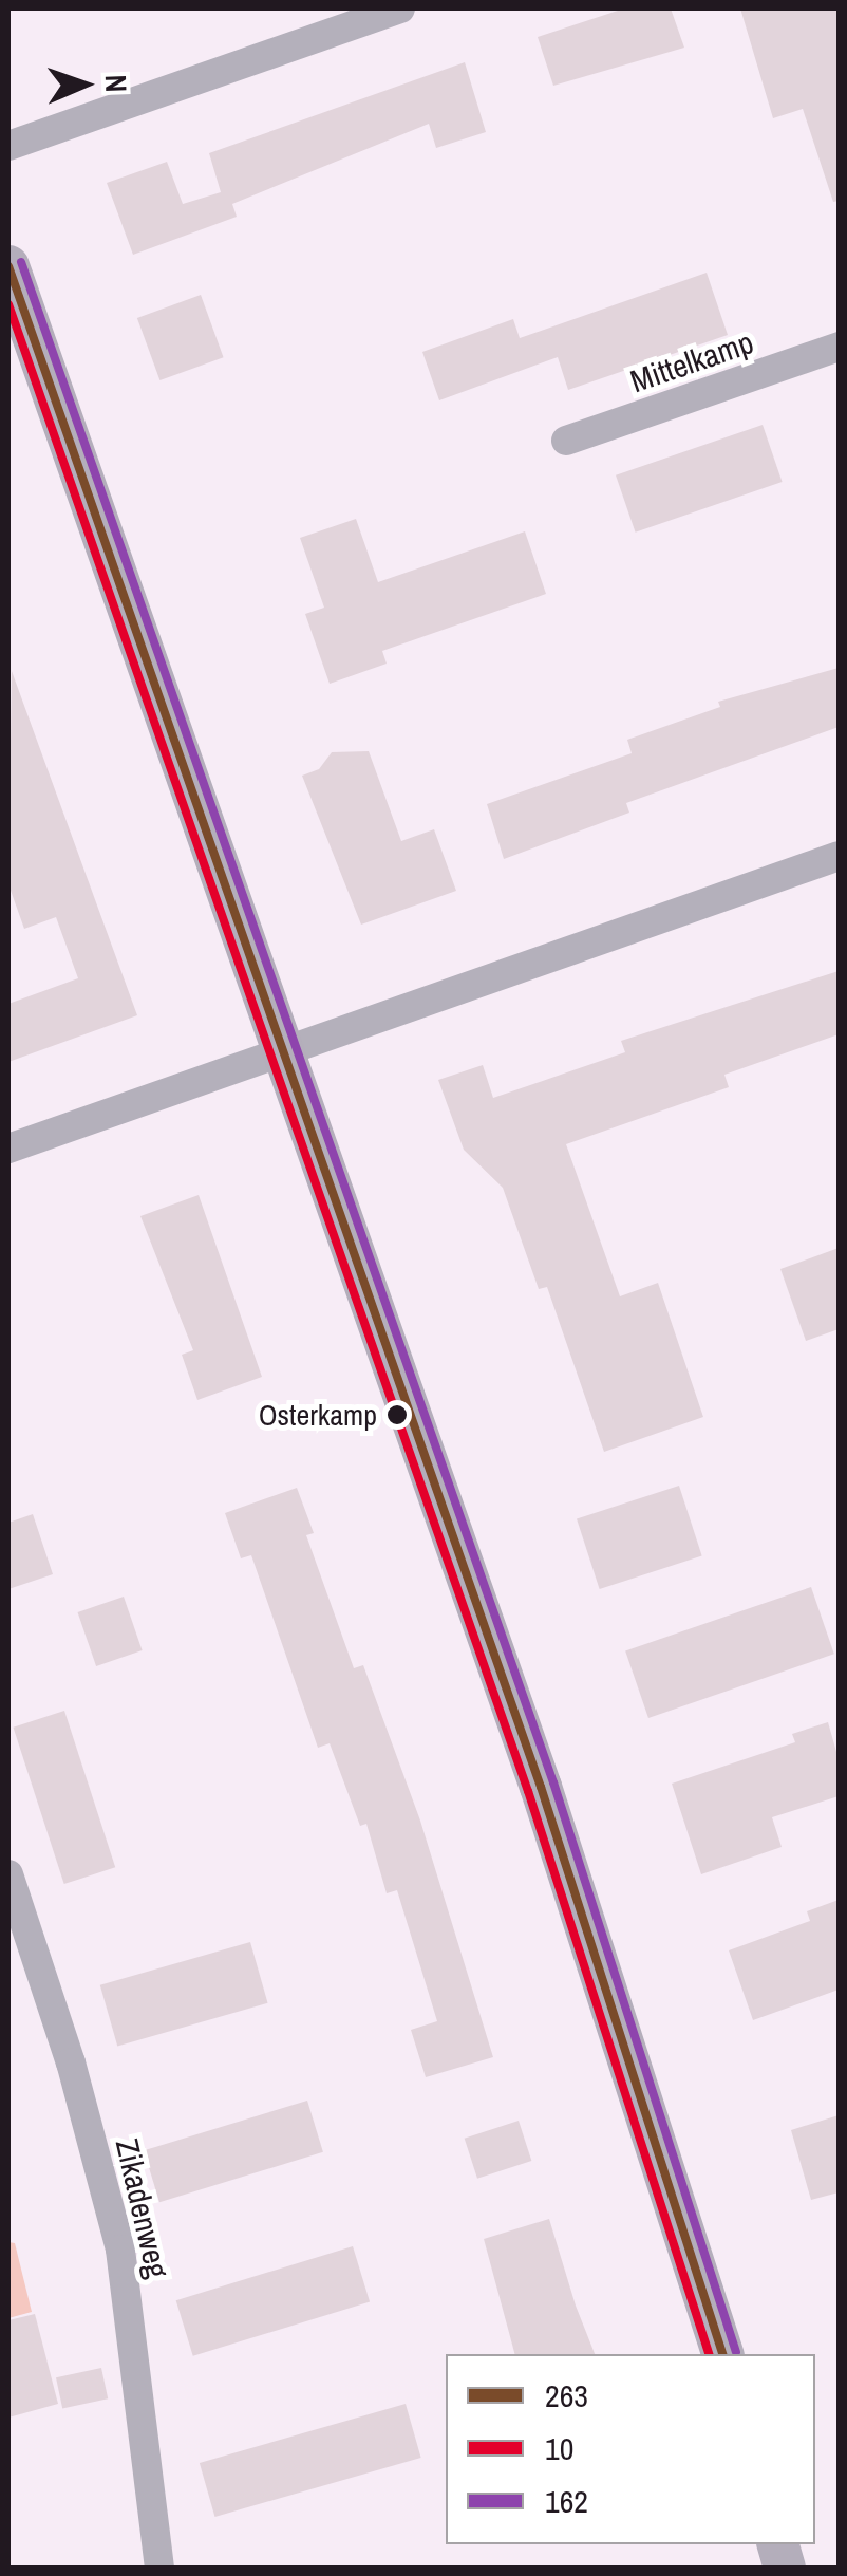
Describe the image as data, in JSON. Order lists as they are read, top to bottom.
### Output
{
  "streets": {
    "street": ["Mittelkamp", "Zikadenweg"]
  },
  "places": ["Osterkamp"],
  "lines": ["transit line 162", "transit line 263", "transit line 10"],
  "legend": ["263", "10", "162"],
  "north": "right"
}
